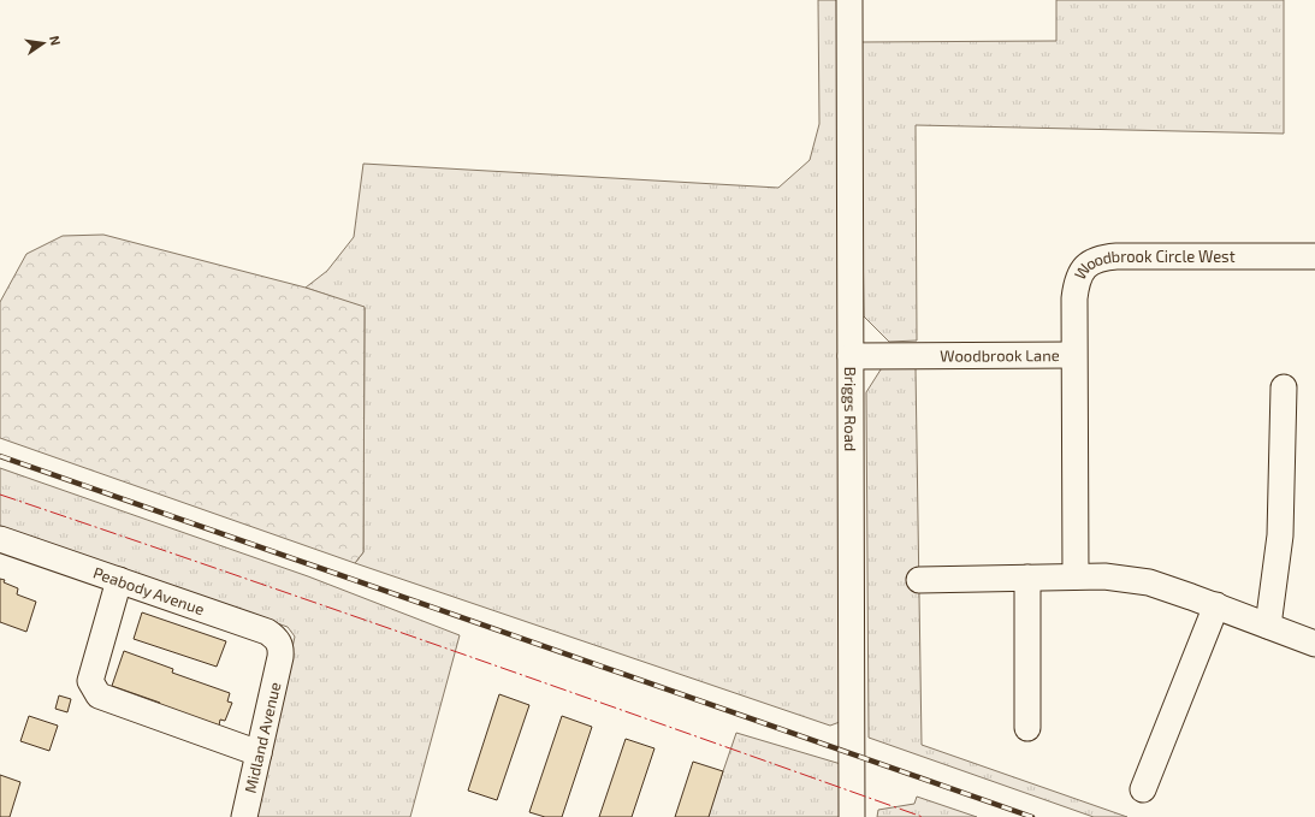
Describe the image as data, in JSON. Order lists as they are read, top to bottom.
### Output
{
  "streets": {
    "street": [
      "Woodbrook Circle West",
      "Woodbrook Lane",
      "Briggs Road",
      "Peabody Avenue",
      "Midland Avenue"
    ]
  },
  "crossings": [
    ["Woodbrook Circle West", "Woodbrook Lane"],
    ["Woodbrook Lane", "Briggs Road"],
    ["Peabody Avenue", "Midland Avenue"]
  ],
  "north": "right"
}
